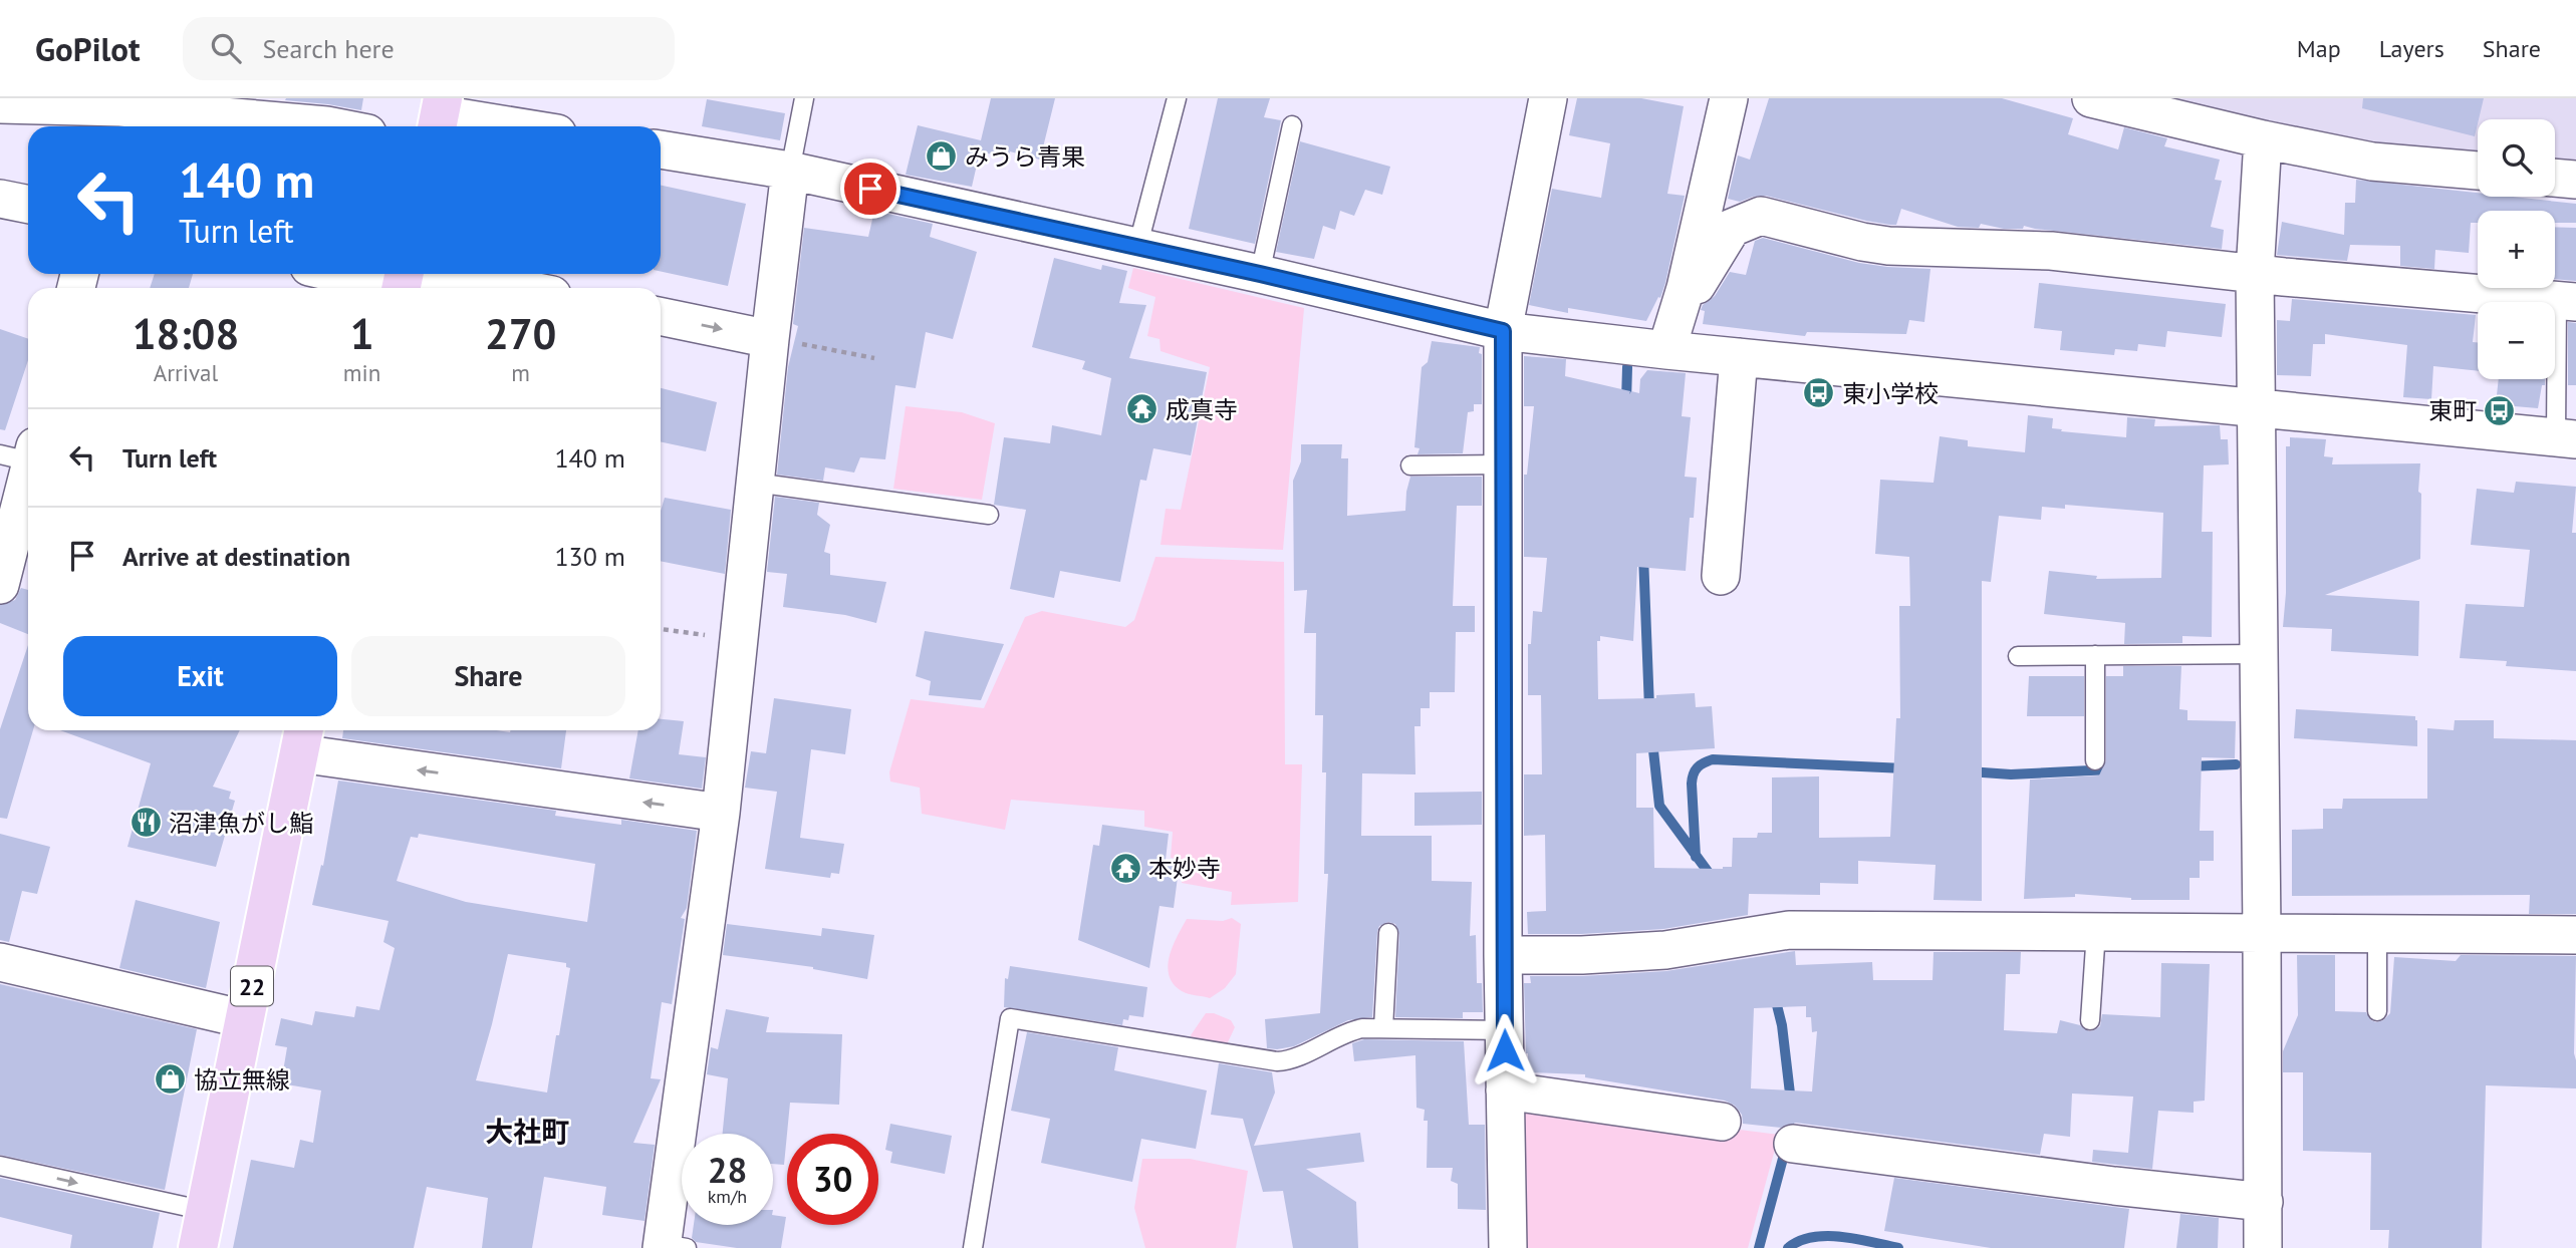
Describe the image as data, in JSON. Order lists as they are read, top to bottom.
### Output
{
  "streets": {
    "main road": ["22"]
  },
  "districts": ["大社町"],
  "places": {
    "shop": ["みうら青果", "協立無線"],
    "bus stop": ["東小学校", "東町"],
    "temple": ["成真寺", "本妙寺"],
    "restaurant": ["沼津魚がし鮨"]
  },
  "page": {
    "header": "GoPilot",
    "search": "Search here",
    "nav": ["Map", "Layers", "Share"],
    "map_buttons": ["+", "−"],
    "turn": ["140 m", "Turn left"],
    "eta": [
      "18:08",
      "Arrival",
      "1",
      "min",
      "270",
      "m"
    ],
    "list": [
      {
        "name": "Turn left",
        "value": "140 m"
      },
      {
        "name": "Arrive at destination",
        "value": "130 m"
      }
    ],
    "buttons": ["Exit", "Share"],
    "speed": "28 km/h",
    "limit": "30"
  }
}
